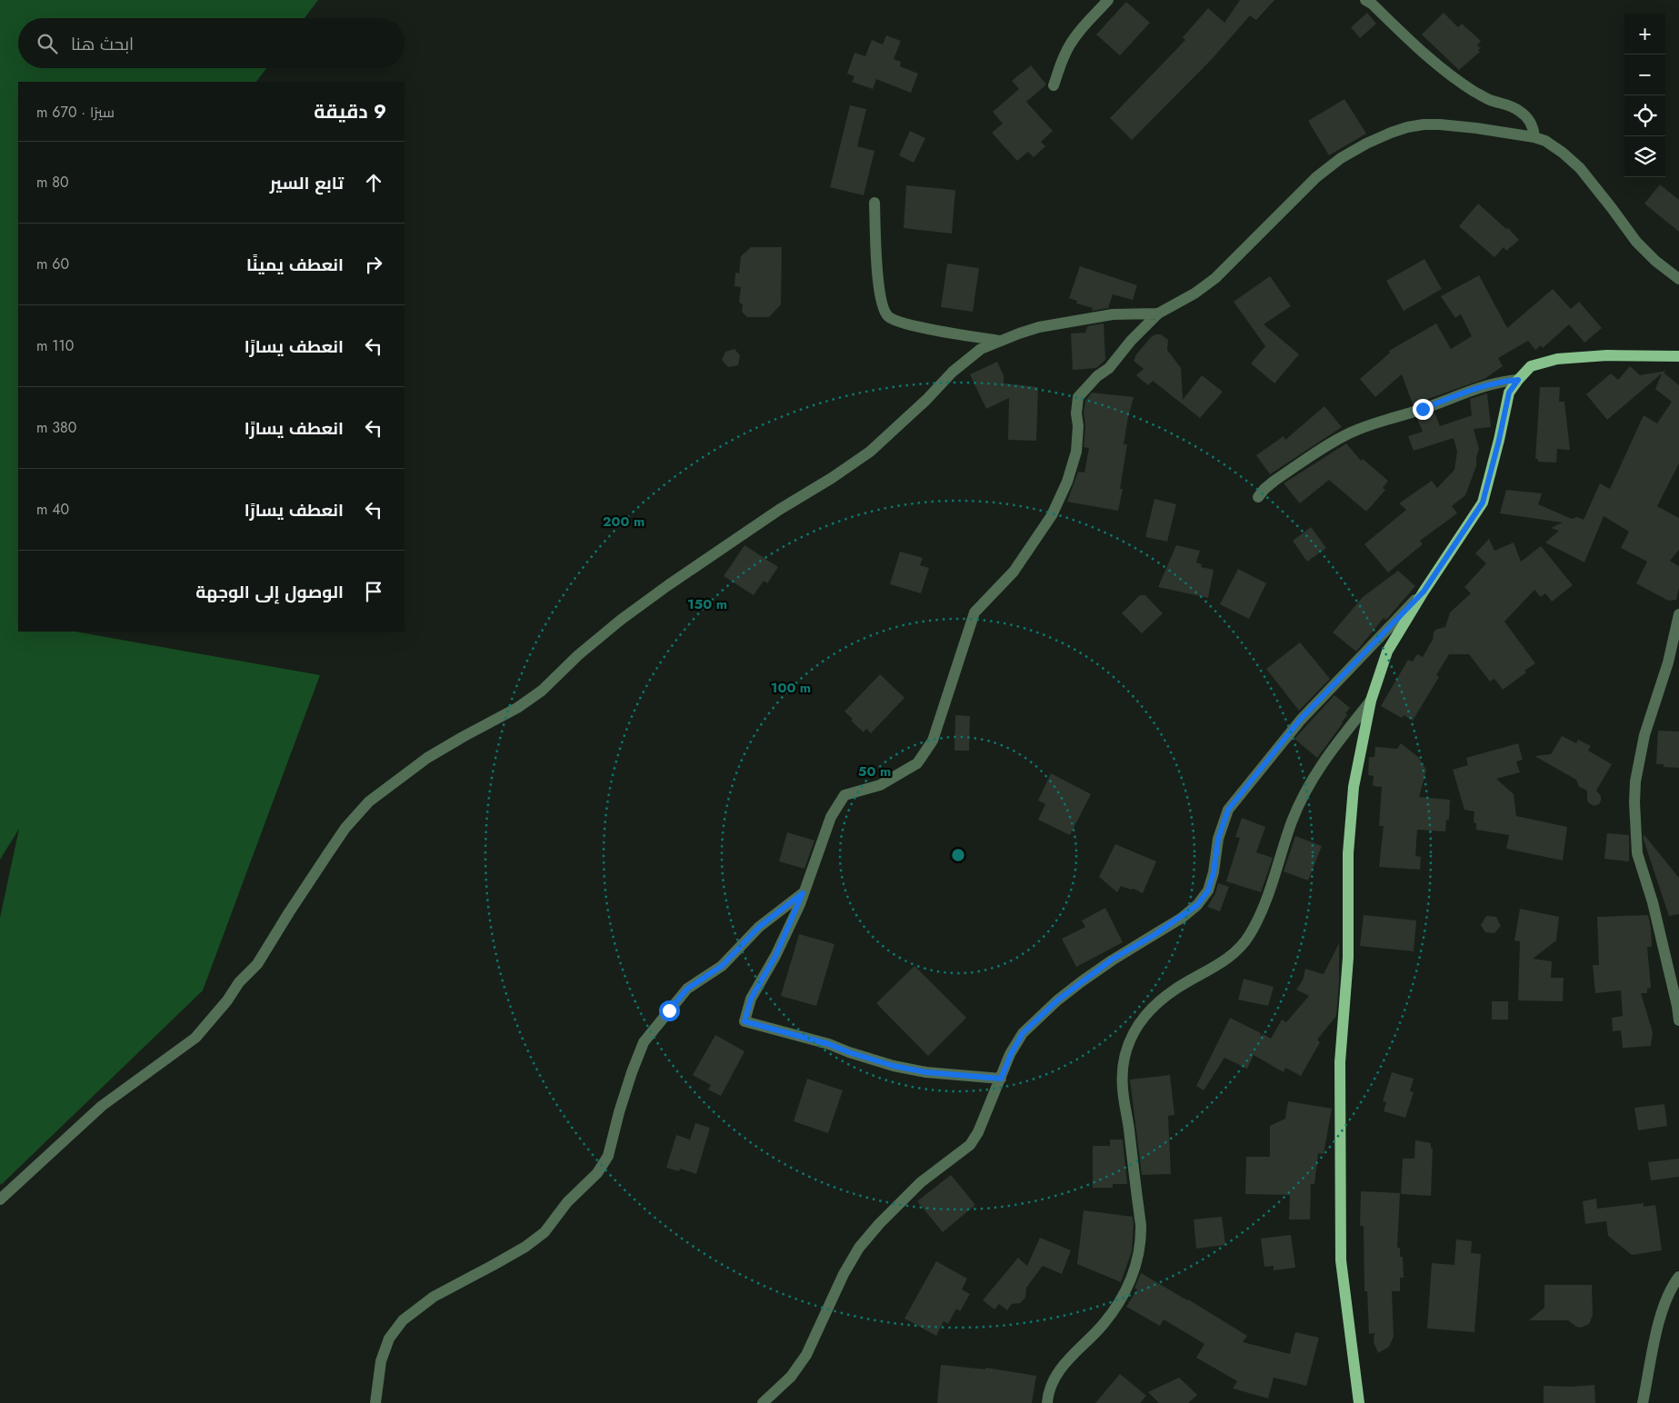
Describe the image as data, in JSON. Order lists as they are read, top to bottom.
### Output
{
  "page": {
    "map_buttons": ["+", "−"],
    "search": "ابحث هنا",
    "heading": ["9 دقيقة", "سيرًا · 670 m"],
    "list": [
      ["تابع السير", "80 m"],
      ["انعطف يمينًا", "60 m"],
      ["انعطف يسارًا", "110 m"],
      ["انعطف يسارًا", "380 m"],
      ["انعطف يسارًا", "40 m"],
      "الوصول إلى الوجهة"
    ]
  },
  "rings": [
    "200 m",
    "150 m",
    "100 m",
    "50 m"
  ]
}
